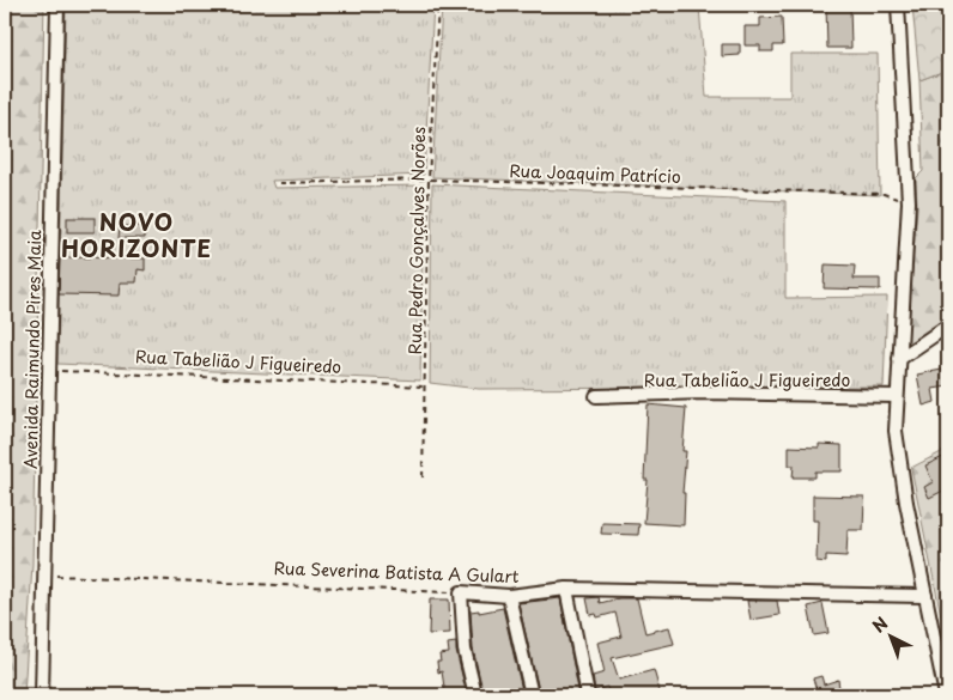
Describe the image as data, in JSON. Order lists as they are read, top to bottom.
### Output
{
  "streets": {
    "street": ["Avenida Raimundo Pires Maia", "Rua Tabelião J Figueiredo", "Rua Severina Batista A Gulart"],
    "path": ["Rua Joaquim Patrício", "Rua Pedro Gonçalves Norões"]
  },
  "crossings": [
    ["Rua Joaquim Patrício", "Rua Pedro Gonçalves Norões"],
    ["Rua Pedro Gonçalves Norões", "Rua Tabelião J Figueiredo"],
    ["Avenida Raimundo Pires Maia", "Rua Tabelião J Figueiredo"],
    ["Avenida Raimundo Pires Maia", "Rua Severina Batista A Gulart"]
  ],
  "districts": ["NOVO HORIZONTE"],
  "north": "top left"
}
